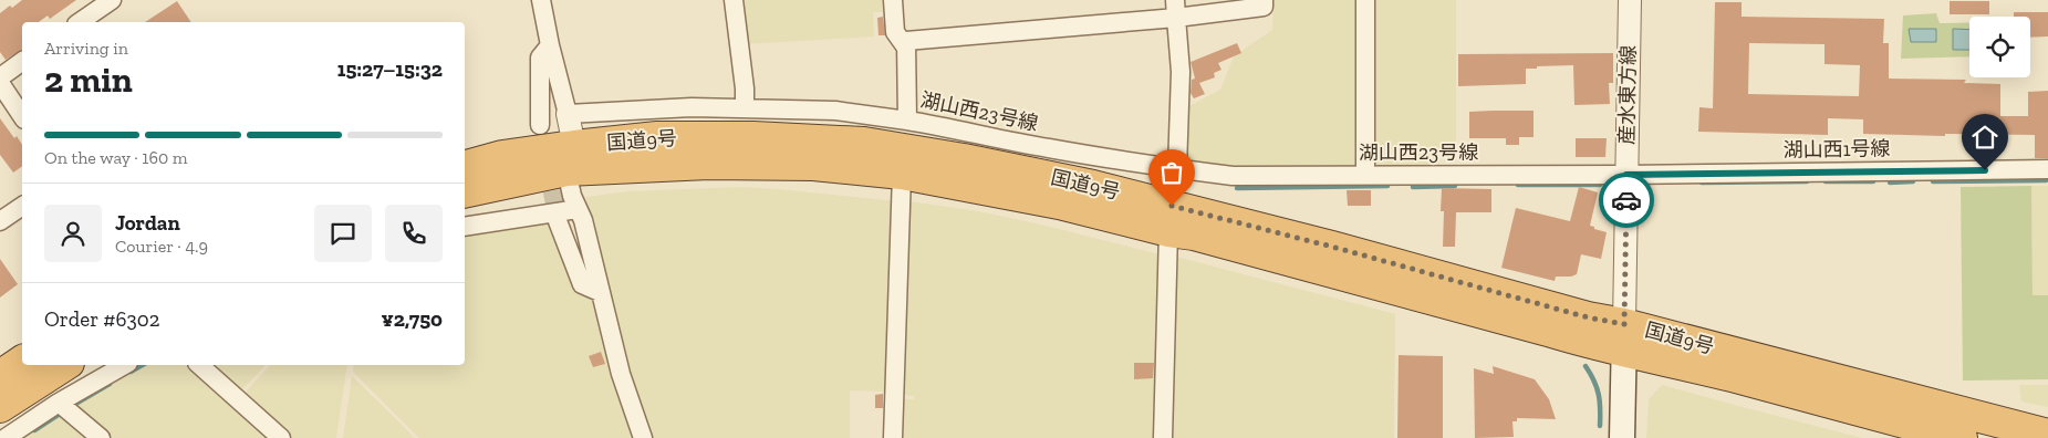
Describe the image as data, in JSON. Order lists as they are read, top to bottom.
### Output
{
  "streets": {
    "highway": ["国道9号"],
    "street": ["産水東方線", "湖山西23号線", "湖山西1号線"]
  },
  "crossings": [
    ["産水東方線", "湖山西23号線"],
    ["産水東方線", "国道9号"],
    ["産水東方線", "湖山西1号線"],
    ["湖山西23号線", "湖山西1号線"]
  ],
  "page": {
    "heading": ["2 min", "Arriving in", "15:27–15:32"],
    "panel": [
      "Jordan",
      "Courier · 4.9",
      "Order #6302",
      "¥2,750"
    ],
    "bar": "On the way · 160 m"
  }
}
